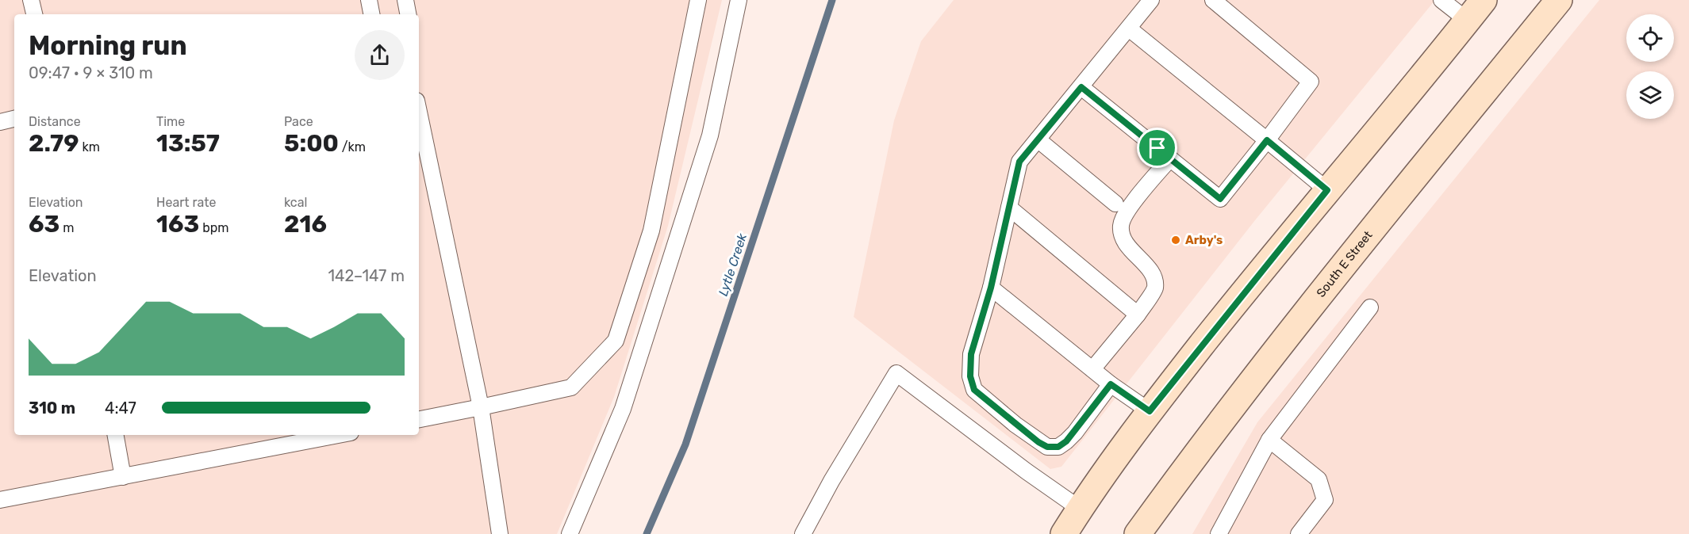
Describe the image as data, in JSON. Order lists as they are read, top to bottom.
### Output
{
  "streets": {
    "main road": ["South E Street"]
  },
  "water": ["Lytle Creek"],
  "places": ["Arby's"],
  "page": {
    "heading": ["Morning run", "09:47 · 9 × 310 m"],
    "stats": [
      ["Distance", "2.79 km"],
      ["Time", "13:57"],
      ["Pace", "5:00 /km"],
      ["Elevation", "63 m"],
      ["Heart rate", "163 bpm"],
      ["kcal", "216"]
    ],
    "chart": ["Elevation", "142–147 m"],
    "list": [
      {
        "name": "310 m",
        "note": "4:47"
      }
    ]
  }
}
